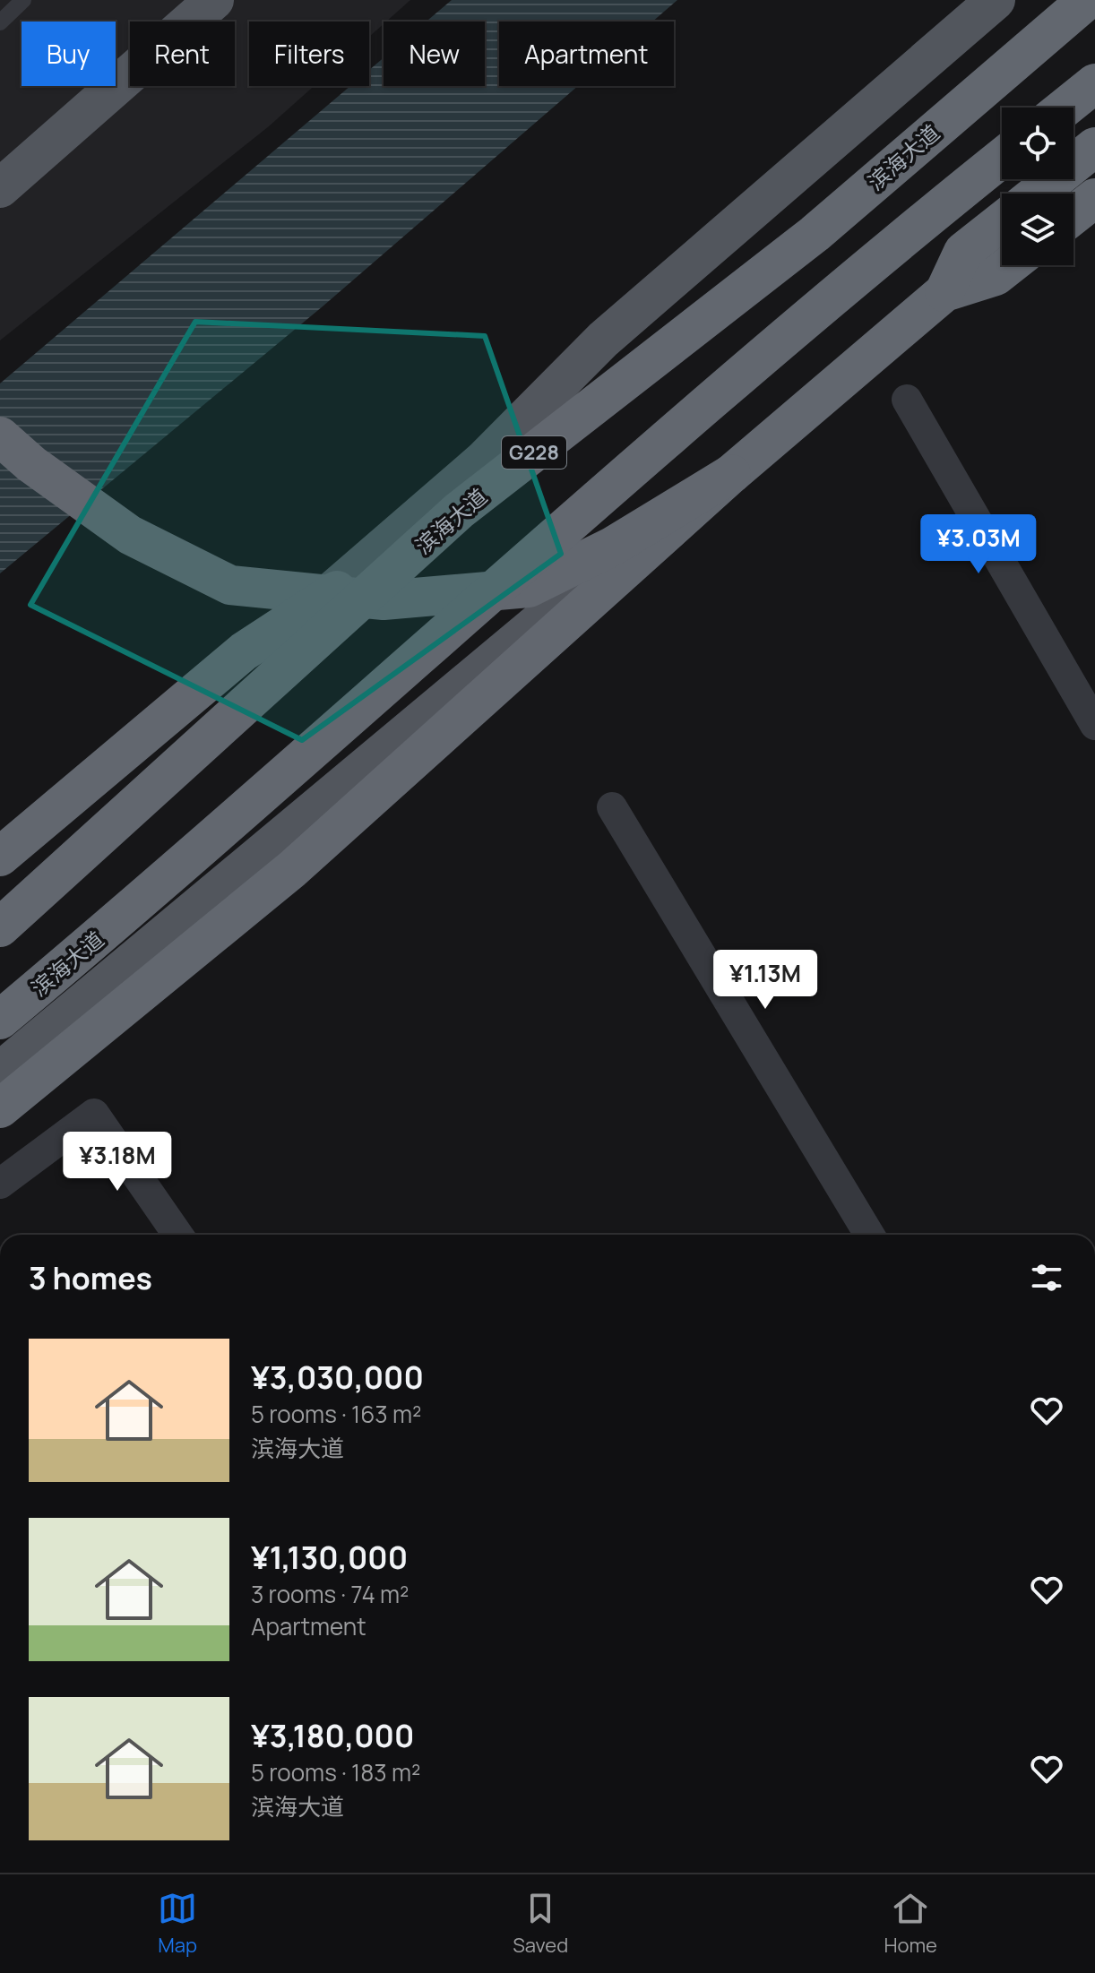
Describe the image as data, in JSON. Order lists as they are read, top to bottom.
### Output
{
  "streets": {
    "highway": ["滨海大道", "G228"]
  },
  "page": {
    "chip": [
      "Buy",
      "Rent",
      "Filters",
      "New",
      "Apartment"
    ],
    "price": ["¥3.03M", "¥1.13M", "¥3.18M"],
    "heading": "3 homes",
    "list": [
      {
        "name": "¥3,030,000",
        "note": "5 rooms · 163 m² · 滨海大道"
      },
      {
        "name": "¥1,130,000",
        "note": "3 rooms · 74 m² · Apartment"
      },
      {
        "name": "¥3,180,000",
        "note": "5 rooms · 183 m² · 滨海大道"
      }
    ],
    "tabs": ["Map", "Saved", "Home"]
  }
}
